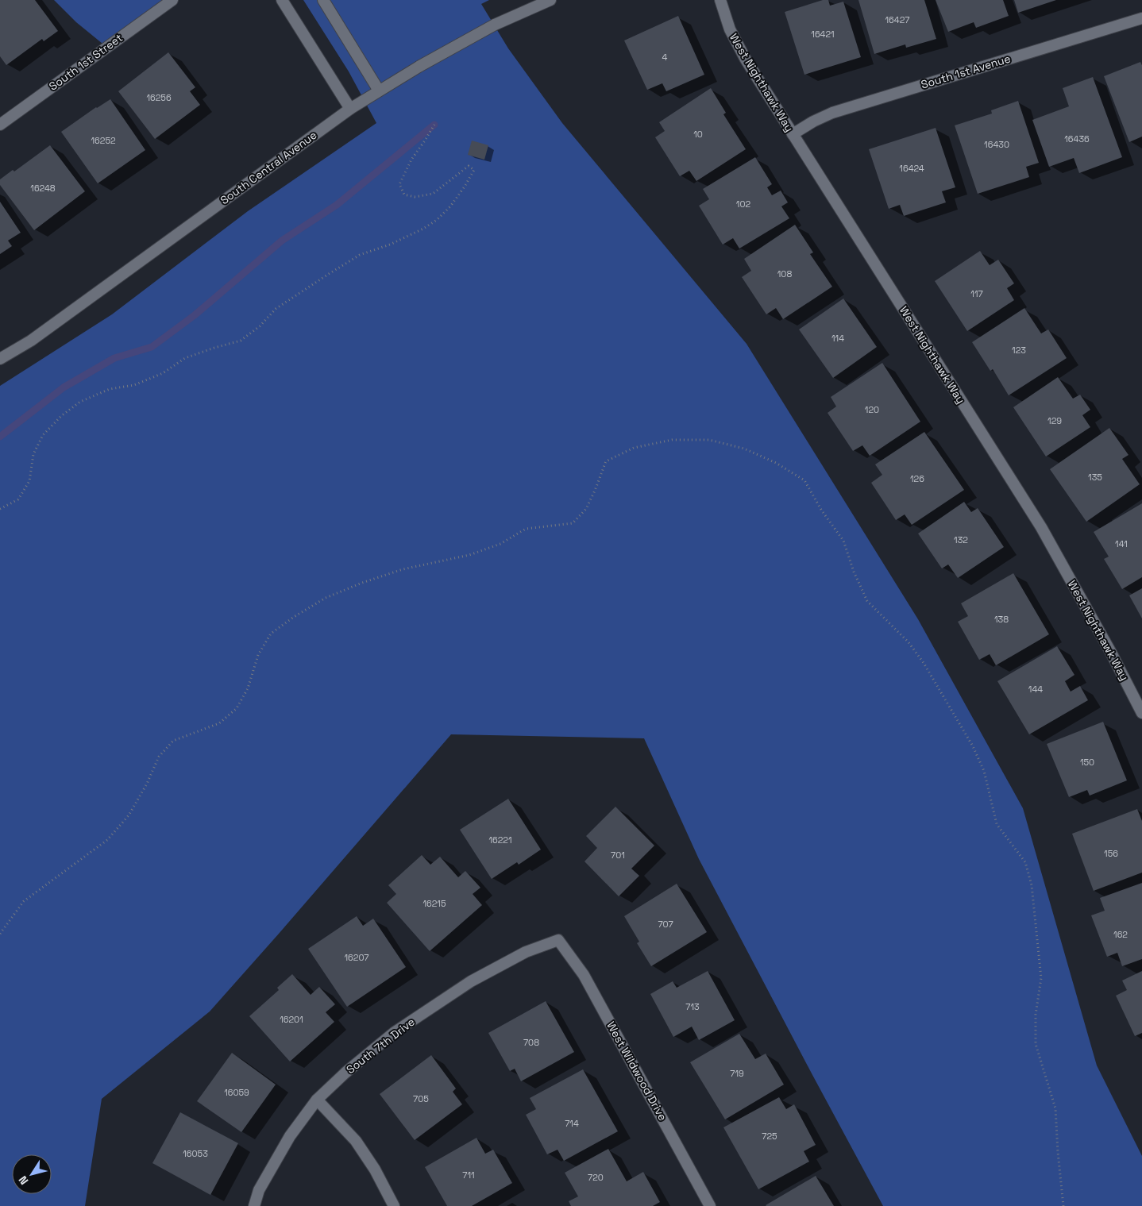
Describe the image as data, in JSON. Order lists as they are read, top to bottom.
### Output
{
  "streets": {
    "street": [
      "South 1st Street",
      "South 1st Avenue",
      "West Nighthawk Way",
      "South Central Avenue",
      "South 7th Drive",
      "West Wildwood Drive"
    ]
  },
  "crossings": [
    ["South 1st Avenue", "West Nighthawk Way"],
    ["South 7th Drive", "West Wildwood Drive"]
  ],
  "house_numbers": [
    "16427",
    "16421",
    "4",
    "16256",
    "10",
    "16436",
    "16252",
    "16430",
    "16424",
    "16248",
    "102",
    "108",
    "117",
    "114",
    "123",
    "120",
    "129",
    "135",
    "126",
    "132",
    "141",
    "138",
    "144",
    "150",
    "16221",
    "156",
    "701",
    "16215",
    "707",
    "162",
    "16207",
    "713",
    "16201",
    "708",
    "719",
    "16059",
    "705",
    "714",
    "725",
    "16053",
    "711",
    "720"
  ],
  "north": "bottom left"
}
